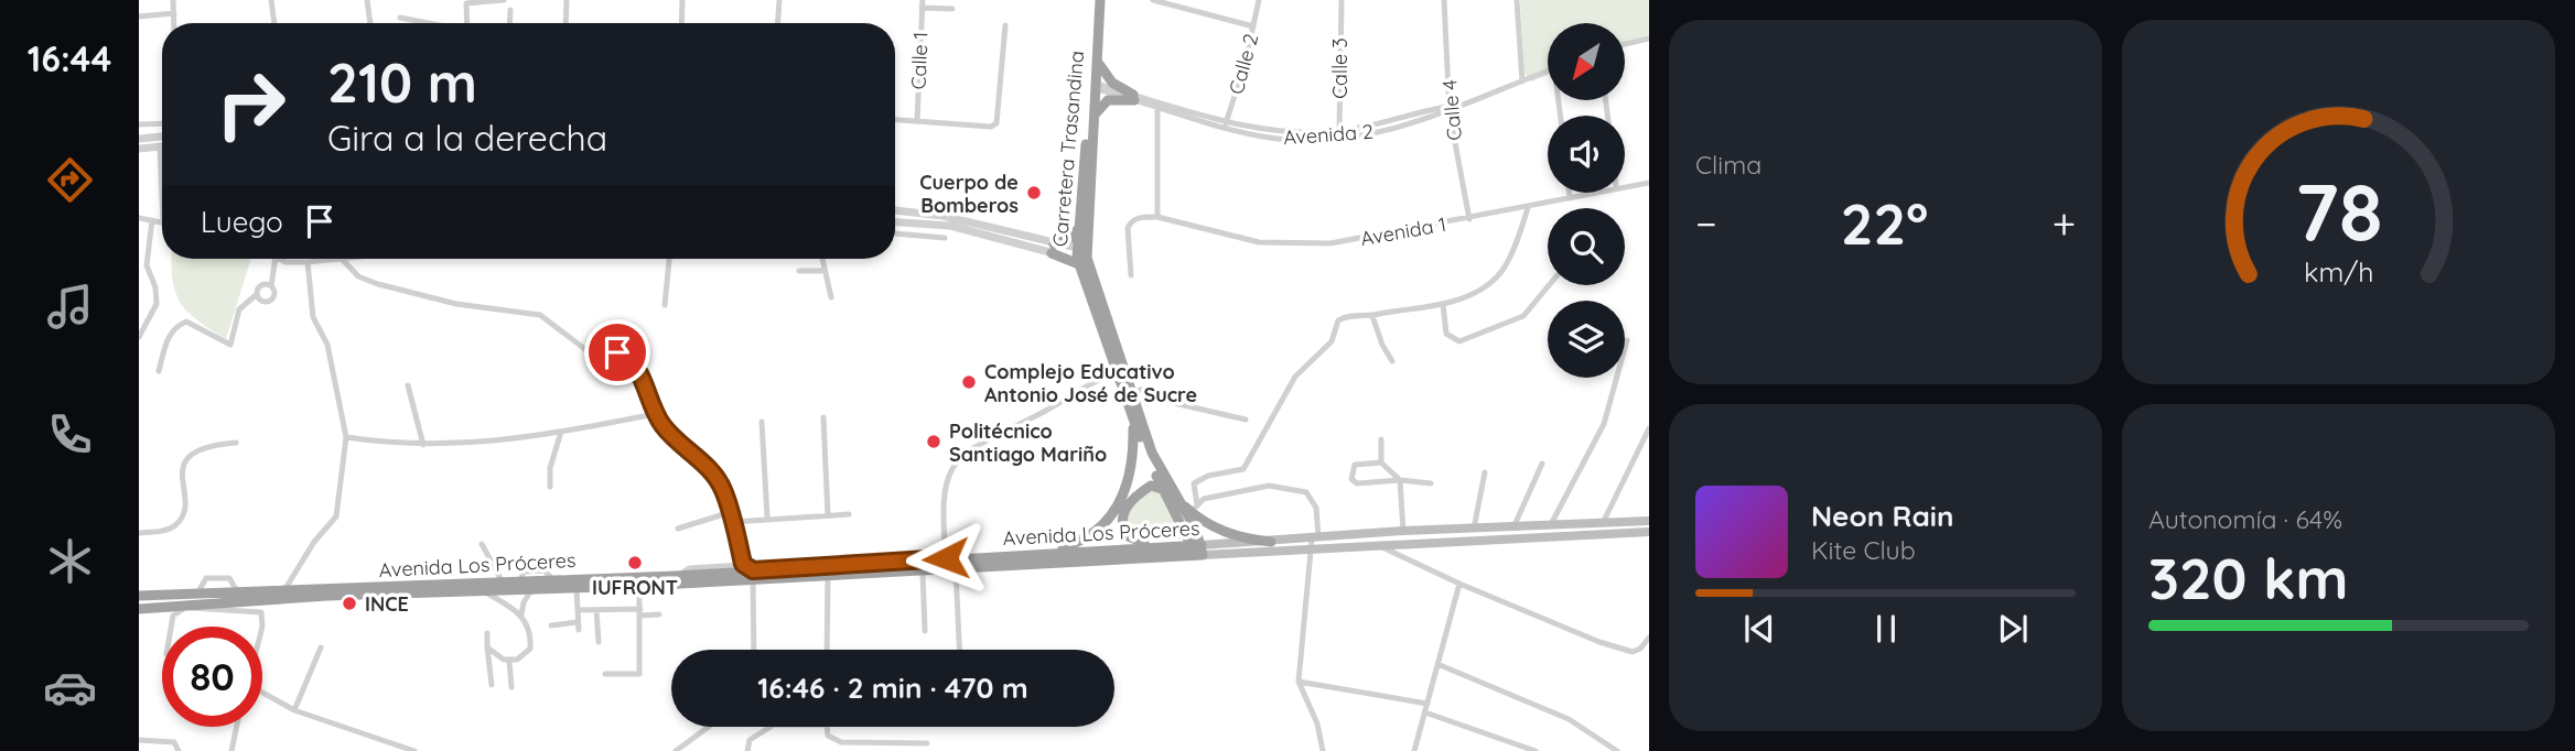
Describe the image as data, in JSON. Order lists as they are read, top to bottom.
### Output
{
  "streets": {
    "highway": ["Carretera Trasandina", "Avenida Los Próceres"],
    "street": [
      "Calle 1",
      "Calle 2",
      "Calle 3",
      "Calle 4",
      "Avenida 1"
    ]
  },
  "crossings": [
    ["Calle 4", "Avenida 1"],
    ["Carretera Trasandina", "Avenida Los Próceres"]
  ],
  "places": [
    "Cuerpo de Bomberos",
    "Complejo Educativo Antonio José de Sucre",
    "Politécnico Santiago Mariño",
    "IUFRONT",
    "INCE"
  ],
  "north": "bottom left",
  "page": {
    "tabs": "16:44",
    "tile": [
      "Clima",
      ["Autonomía · 64%", "320 km"]
    ],
    "turn": ["210 m", "Gira a la derecha"],
    "then": "Luego",
    "heat": ["−", "22°", "+"],
    "song": ["Neon Rain", "Kite Club"],
    "limit": "80",
    "trip": "16:46 · 2 min · 470 m",
    "gauge": ["78", "km/h"]
  }
}
